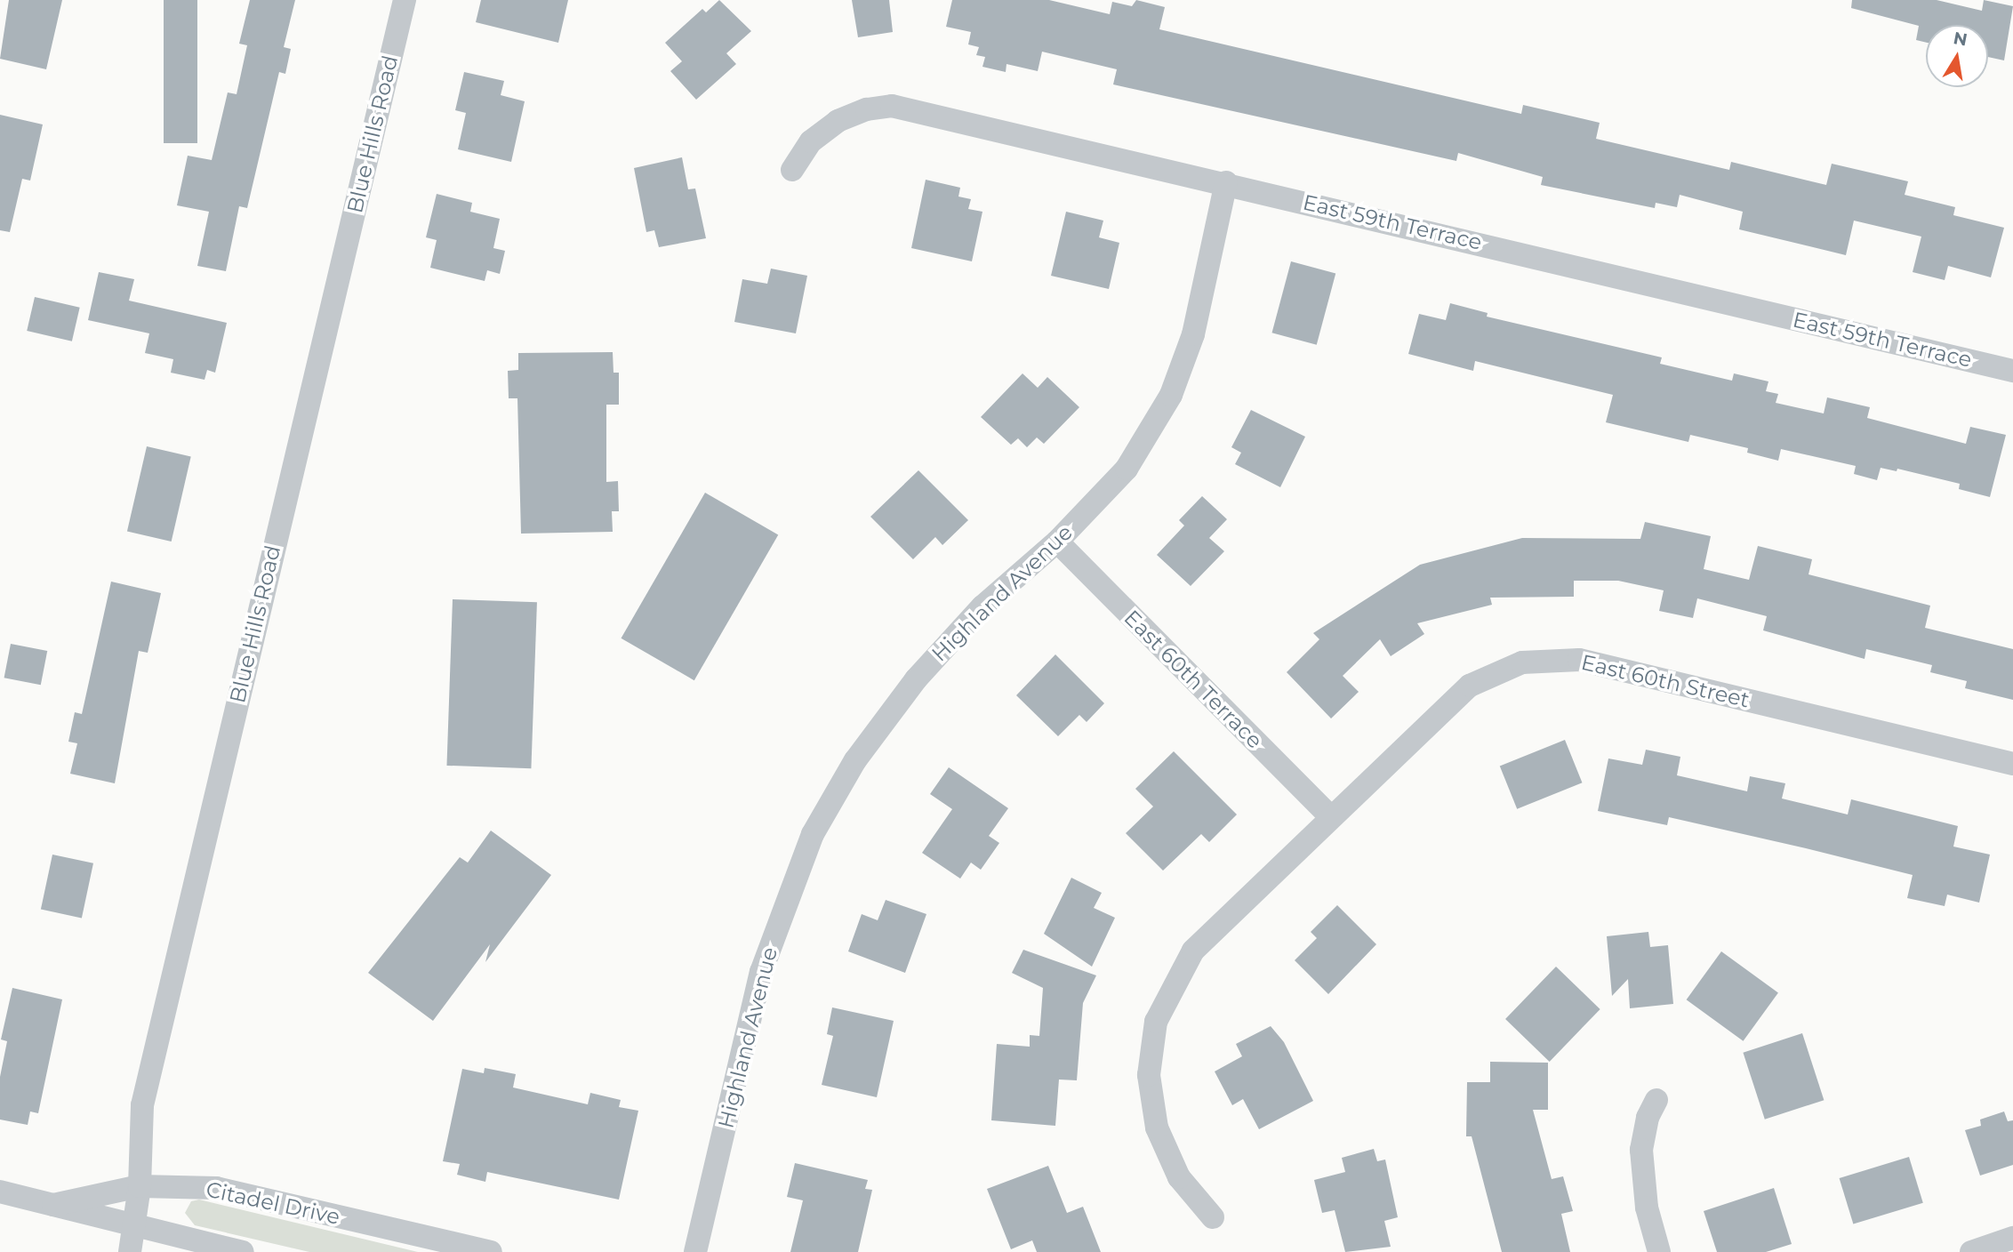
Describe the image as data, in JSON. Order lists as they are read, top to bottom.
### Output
{
  "streets": {
    "street": [
      "Blue Hills Road",
      "East 59th Terrace",
      "Highland Avenue",
      "East 60th Terrace",
      "East 60th Street",
      "Citadel Drive"
    ]
  },
  "crossings": [
    ["Blue Hills Road", "Citadel Drive"],
    ["East 59th Terrace", "Highland Avenue"],
    ["Highland Avenue", "East 60th Terrace"],
    ["East 60th Terrace", "East 60th Street"]
  ],
  "north": "top"
}
